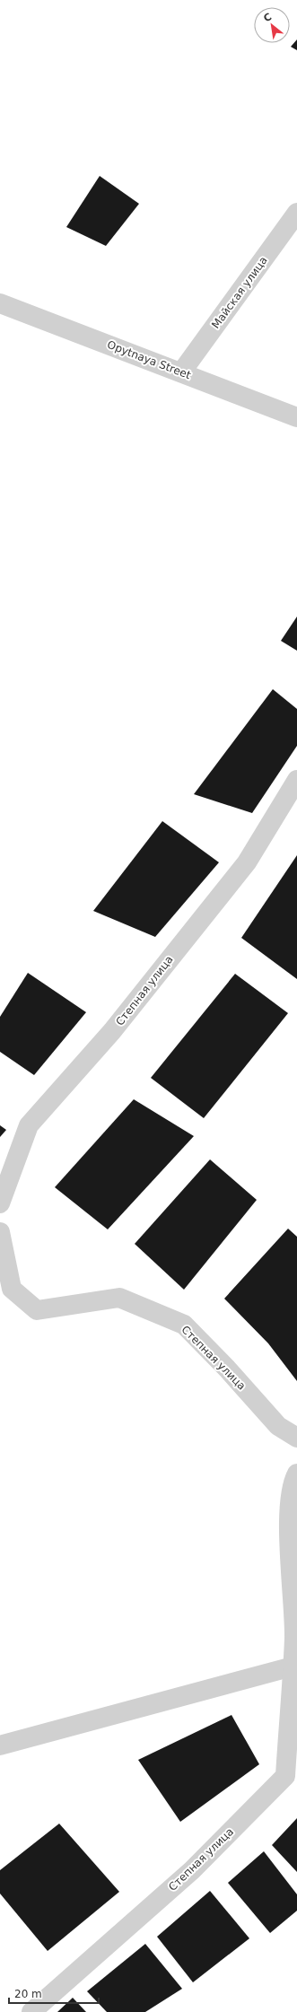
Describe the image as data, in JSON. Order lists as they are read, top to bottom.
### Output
{
  "streets": {
    "street": ["Майская улица", "Opytnaya Street", "Степная улица"]
  },
  "crossings": [
    ["Майская улица", "Opytnaya Street"]
  ],
  "scale_bar": "20 m",
  "north": "top left"
}
